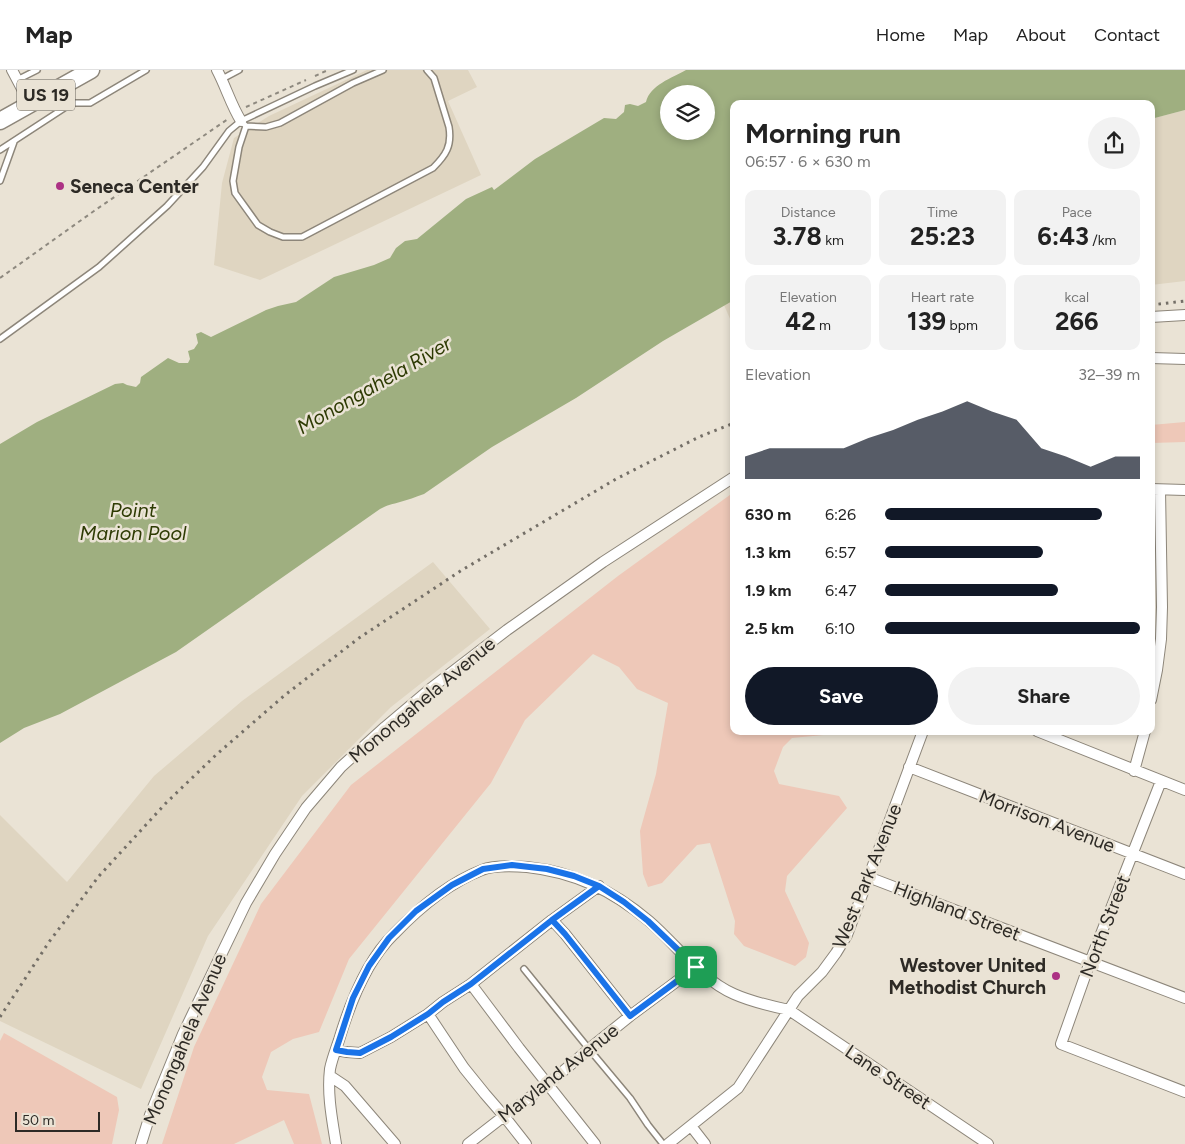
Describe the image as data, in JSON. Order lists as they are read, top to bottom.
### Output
{
  "streets": {
    "main road": ["US 19"],
    "street": [
      "Monongahela Avenue",
      "Morrison Avenue",
      "West Park Avenue",
      "Highland Street",
      "North Street",
      "Maryland Avenue",
      "Lane Street"
    ]
  },
  "crossings": [
    ["Morrison Avenue", "West Park Avenue"],
    ["Morrison Avenue", "North Street"],
    ["West Park Avenue", "Highland Street"],
    ["West Park Avenue", "Lane Street"],
    ["Highland Street", "North Street"]
  ],
  "water": ["Monongahela River", "Point Marion Pool"],
  "places": ["Seneca Center", "Westover United Methodist Church"],
  "scale_bar": "50 m",
  "page": {
    "header": "Map",
    "nav": [
      "Home",
      "Map",
      "About",
      "Contact"
    ],
    "heading": ["Morning run", "06:57 · 6 × 630 m"],
    "stats": [
      ["Distance", "3.78 km"],
      ["Time", "25:23"],
      ["Pace", "6:43 /km"],
      ["Elevation", "42 m"],
      ["Heart rate", "139 bpm"],
      ["kcal", "266"]
    ],
    "chart": ["Elevation", "32–39 m"],
    "list": [
      {
        "name": "630 m",
        "note": "6:26"
      },
      {
        "name": "1.3 km",
        "note": "6:57"
      },
      {
        "name": "1.9 km",
        "note": "6:47"
      },
      {
        "name": "2.5 km",
        "note": "6:10"
      }
    ],
    "buttons": ["Save", "Share"],
    "scale": "50 m"
  }
}
